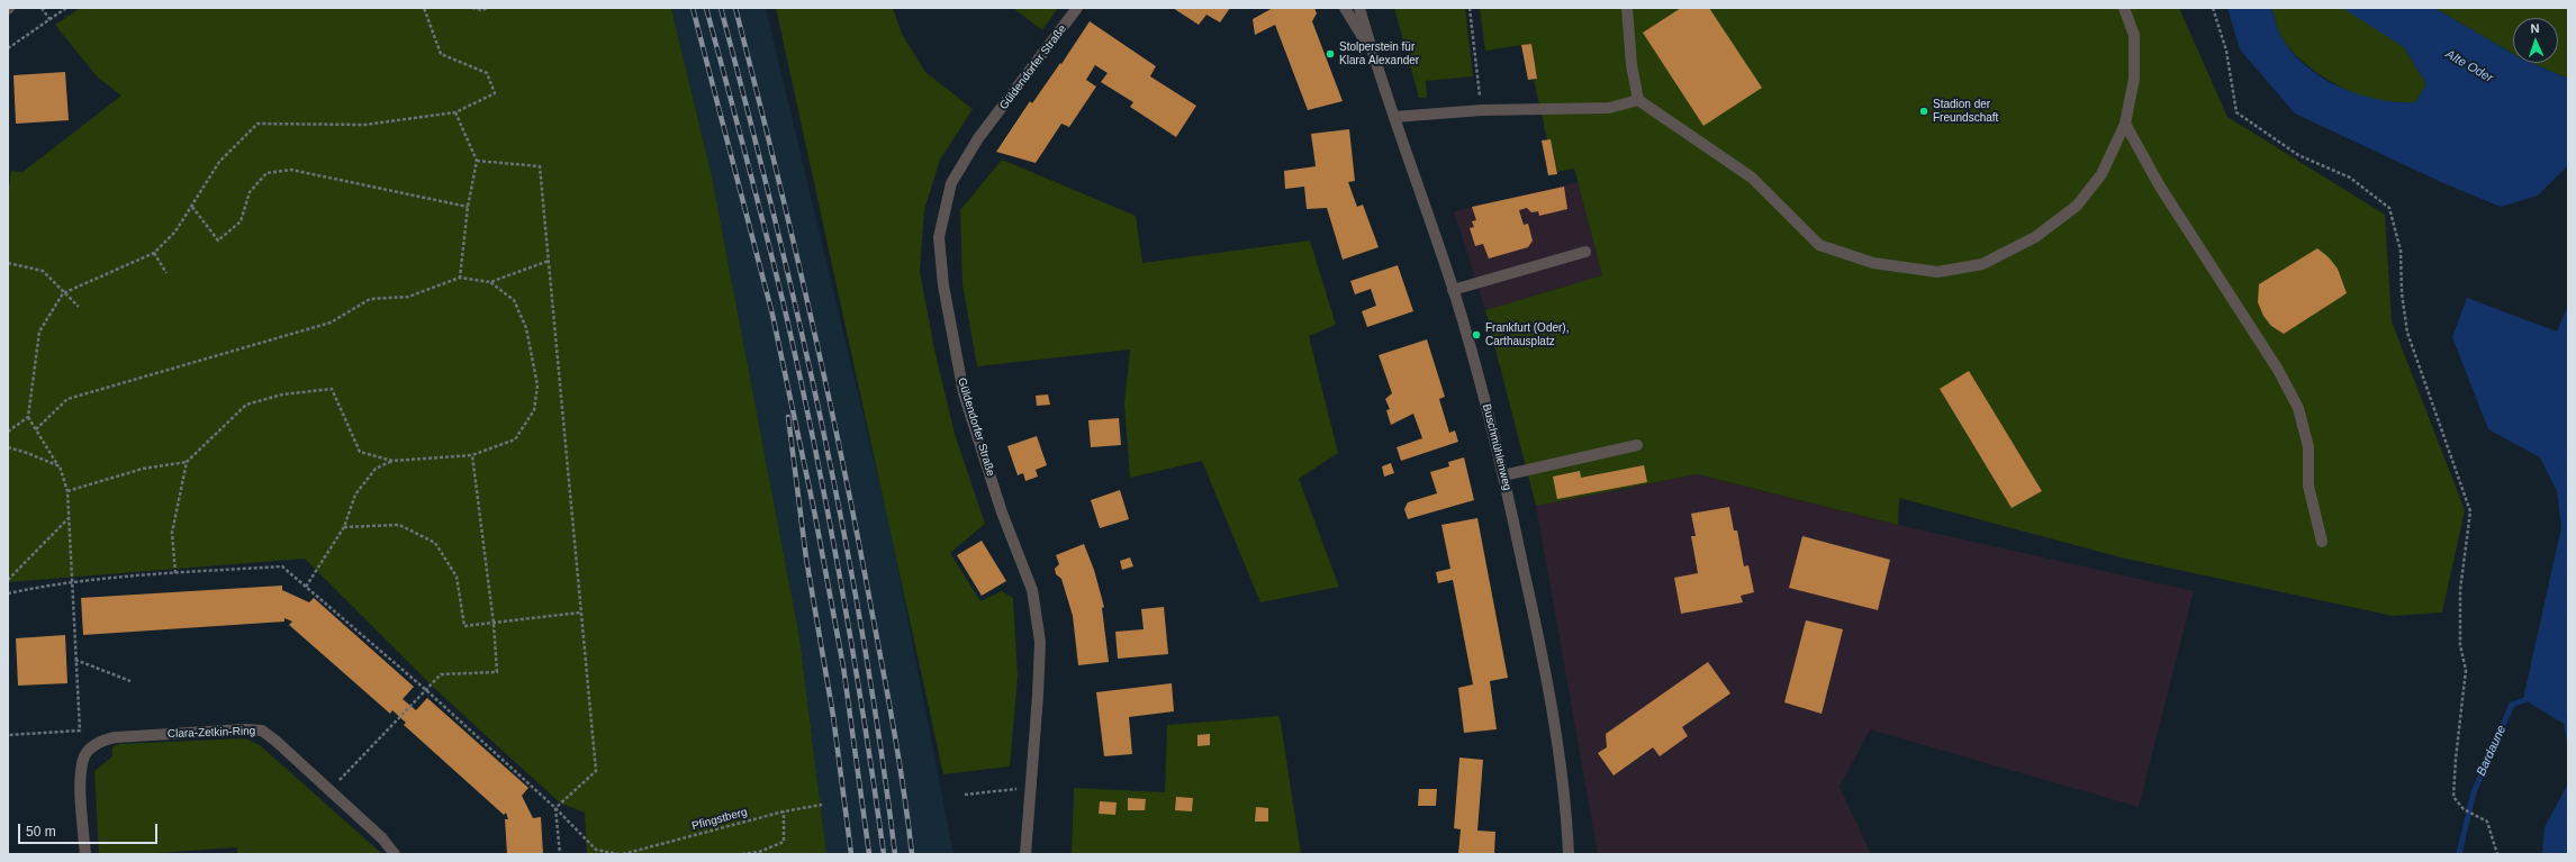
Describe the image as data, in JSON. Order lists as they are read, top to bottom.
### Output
{
  "streets": {
    "street": ["Güldendorfer Straße", "Buschmühlenweg", "Clara-Zetkin-Ring"],
    "path": ["Pfingstberg"]
  },
  "water": ["Alte Oder", "Bardaune"],
  "places": ["Stolperstein für Klara Alexander", "Stadion der Freundschaft", "Frankfurt (Oder), Carthausplatz"],
  "scale_bar": "50 m",
  "north": "top"
}
